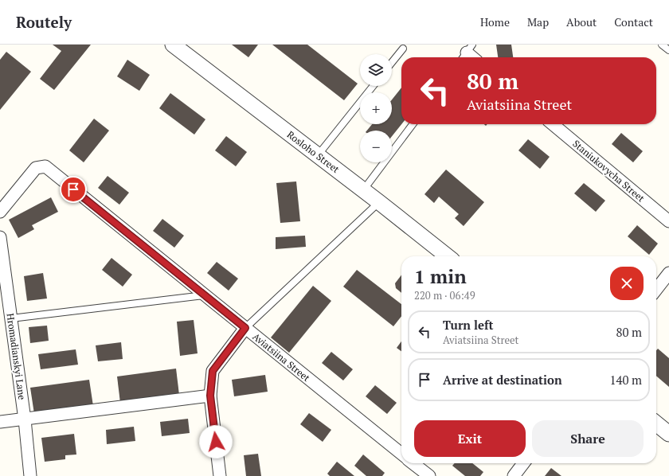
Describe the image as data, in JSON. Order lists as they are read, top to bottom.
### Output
{
  "streets": {
    "street": [
      "Rosloho Street",
      "Staniukovycha Street",
      "Hromadianskyi Lane",
      "Aviatsiina Street"
    ]
  },
  "page": {
    "header": "Routely",
    "nav": [
      "Home",
      "Map",
      "About",
      "Contact"
    ],
    "map_buttons": ["+", "−"],
    "turn": ["80 m", "Aviatsiina Street"],
    "heading": ["1 min", "220 m · 06:49"],
    "list": [
      {
        "name": "Turn left",
        "note": "Aviatsiina Street",
        "value": "80 m"
      },
      {
        "name": "Arrive at destination",
        "value": "140 m"
      }
    ],
    "buttons": ["Exit", "Share"]
  }
}
